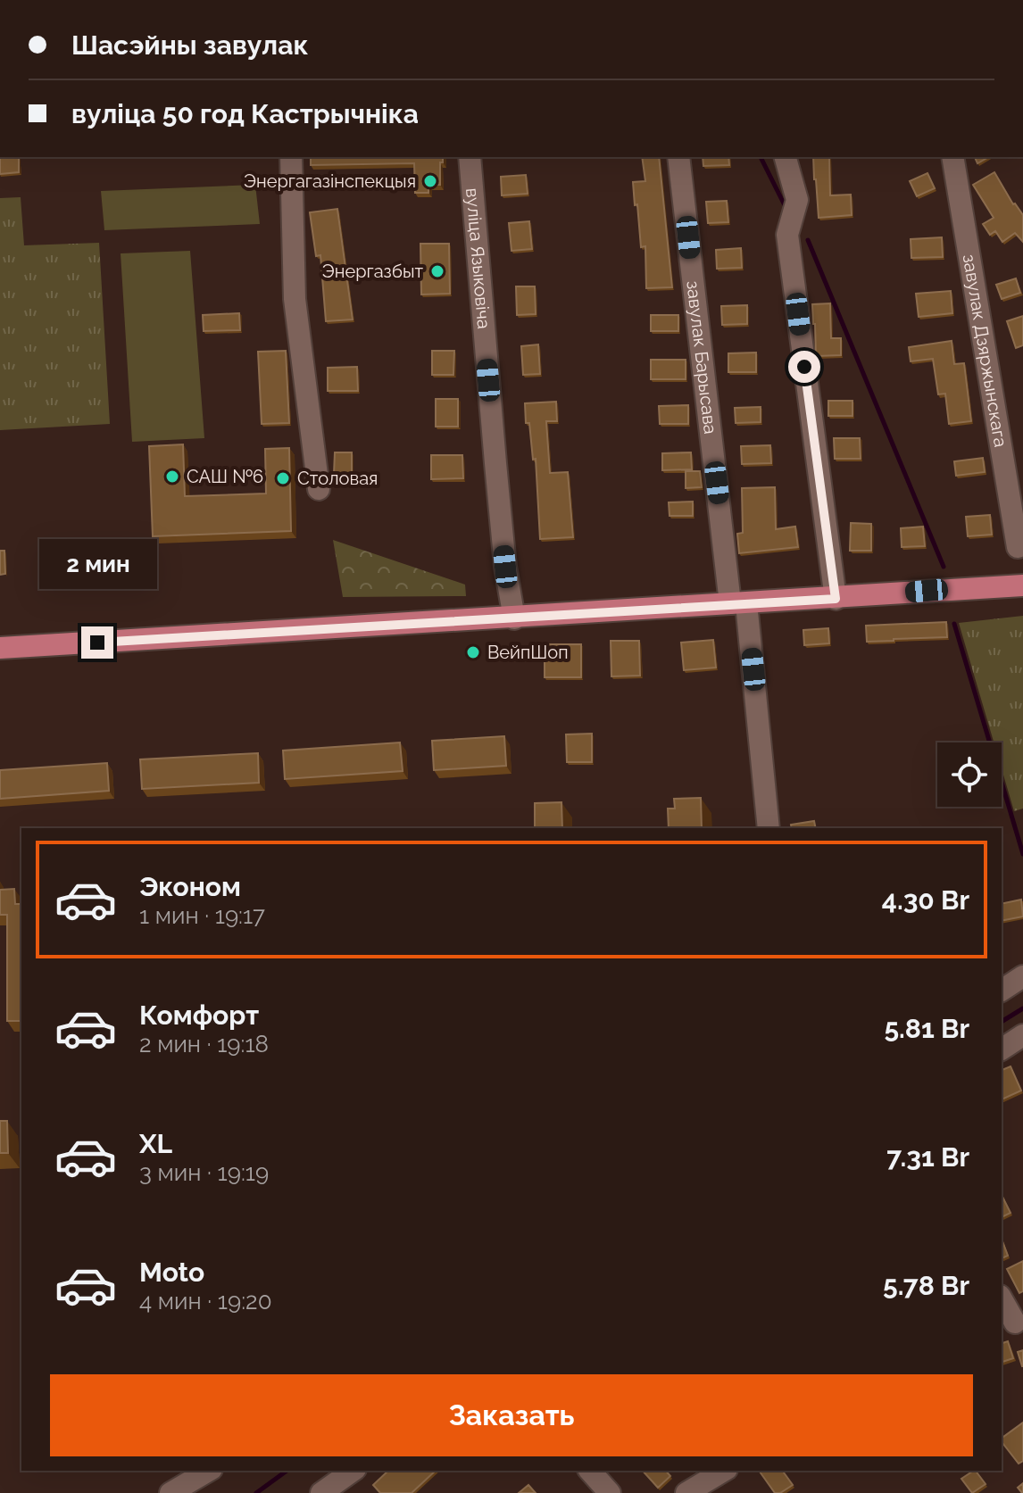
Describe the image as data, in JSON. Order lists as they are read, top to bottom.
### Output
{
  "streets": {
    "street": ["вуліца Языковіча", "завулак Дзяржынскага", "завулак Барысава"]
  },
  "places": [
    "Энергагазінспекцыя",
    "Энергазбыт",
    "САШ №6",
    "Столовая",
    "ВейпШоп"
  ],
  "page": {
    "banner": ["Шасэйны завулак", "вуліца 50 год Кастрычніка"],
    "bubble": "2 мин",
    "list": [
      {
        "name": "Эконом",
        "note": "1 мин · 19:17",
        "value": "4.30 Br"
      },
      {
        "name": "Комфорт",
        "note": "2 мин · 19:18",
        "value": "5.81 Br"
      },
      {
        "name": "XL",
        "note": "3 мин · 19:19",
        "value": "7.31 Br"
      },
      {
        "name": "Moto",
        "note": "4 мин · 19:20",
        "value": "5.78 Br"
      }
    ],
    "buttons": "Заказать"
  }
}
